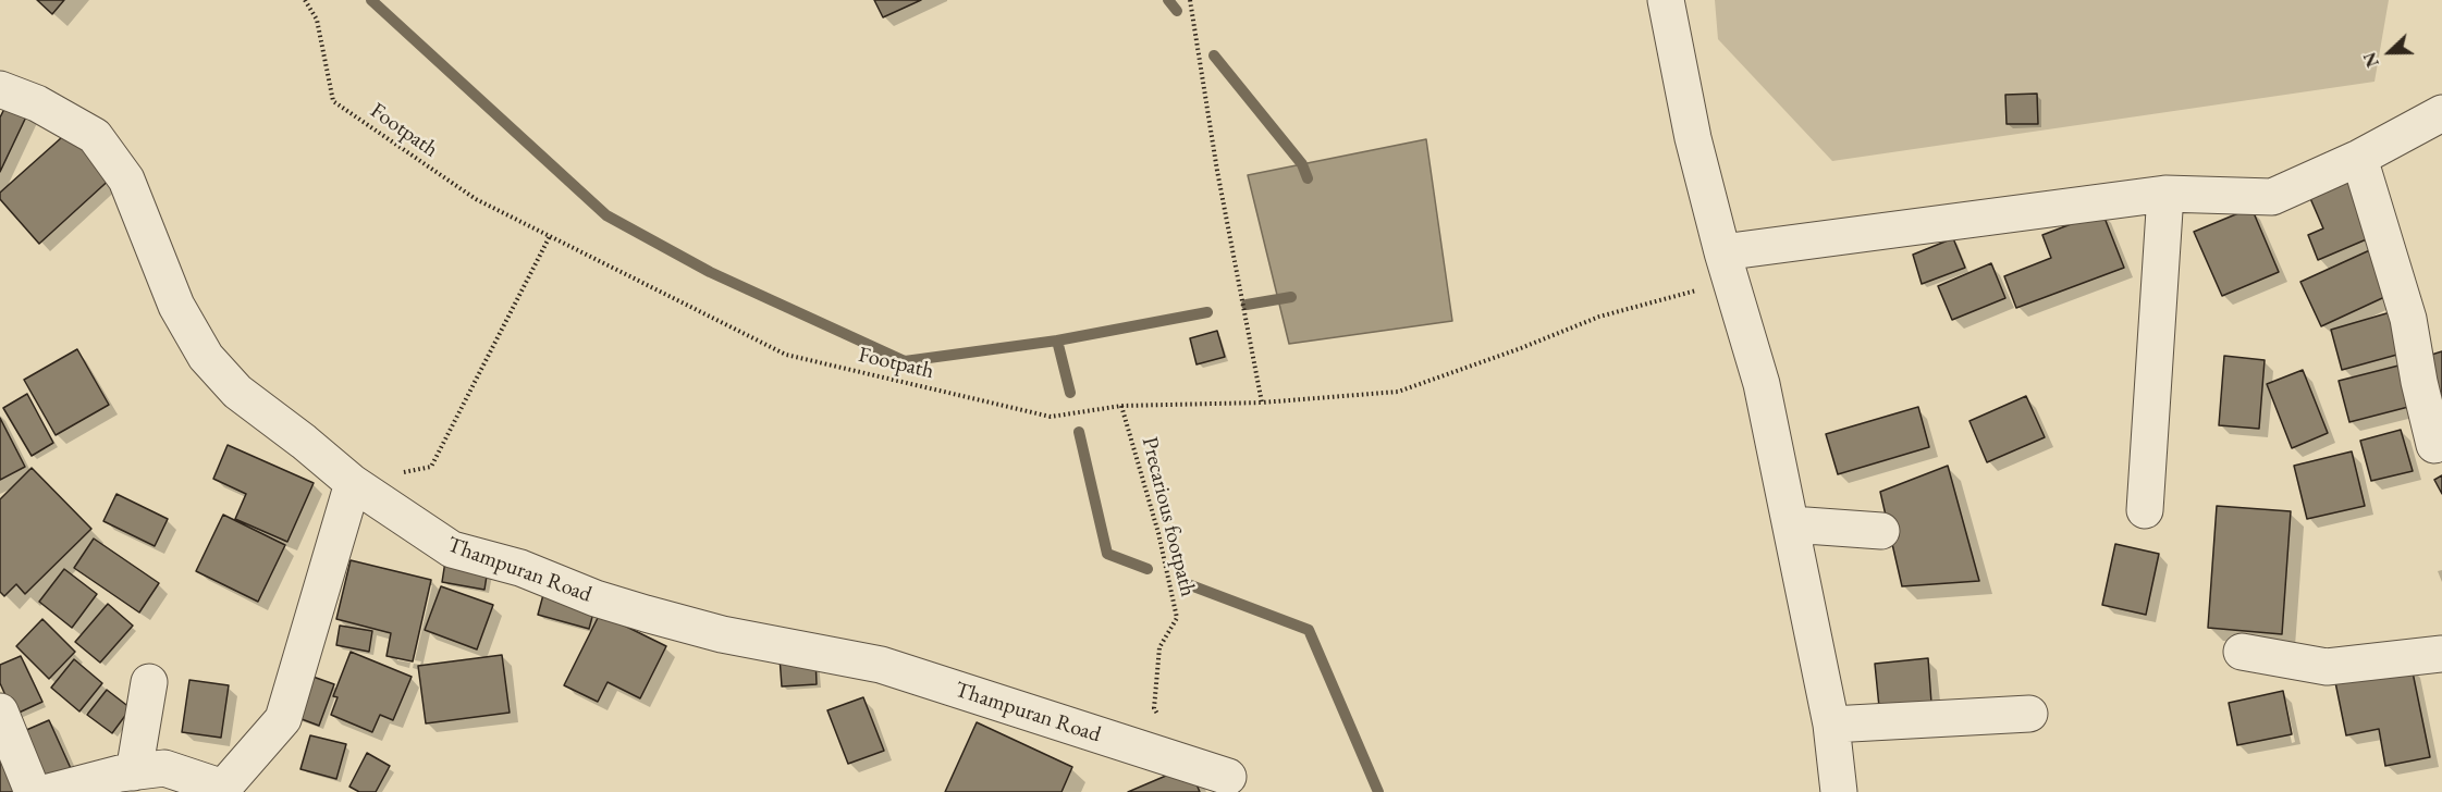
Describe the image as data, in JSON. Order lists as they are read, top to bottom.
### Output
{
  "streets": {
    "street": ["Thampuran Road"],
    "path": ["Footpath", "Precarious footpath"]
  },
  "crossings": [
    ["Footpath", "Precarious footpath"]
  ],
  "north": "left"
}
